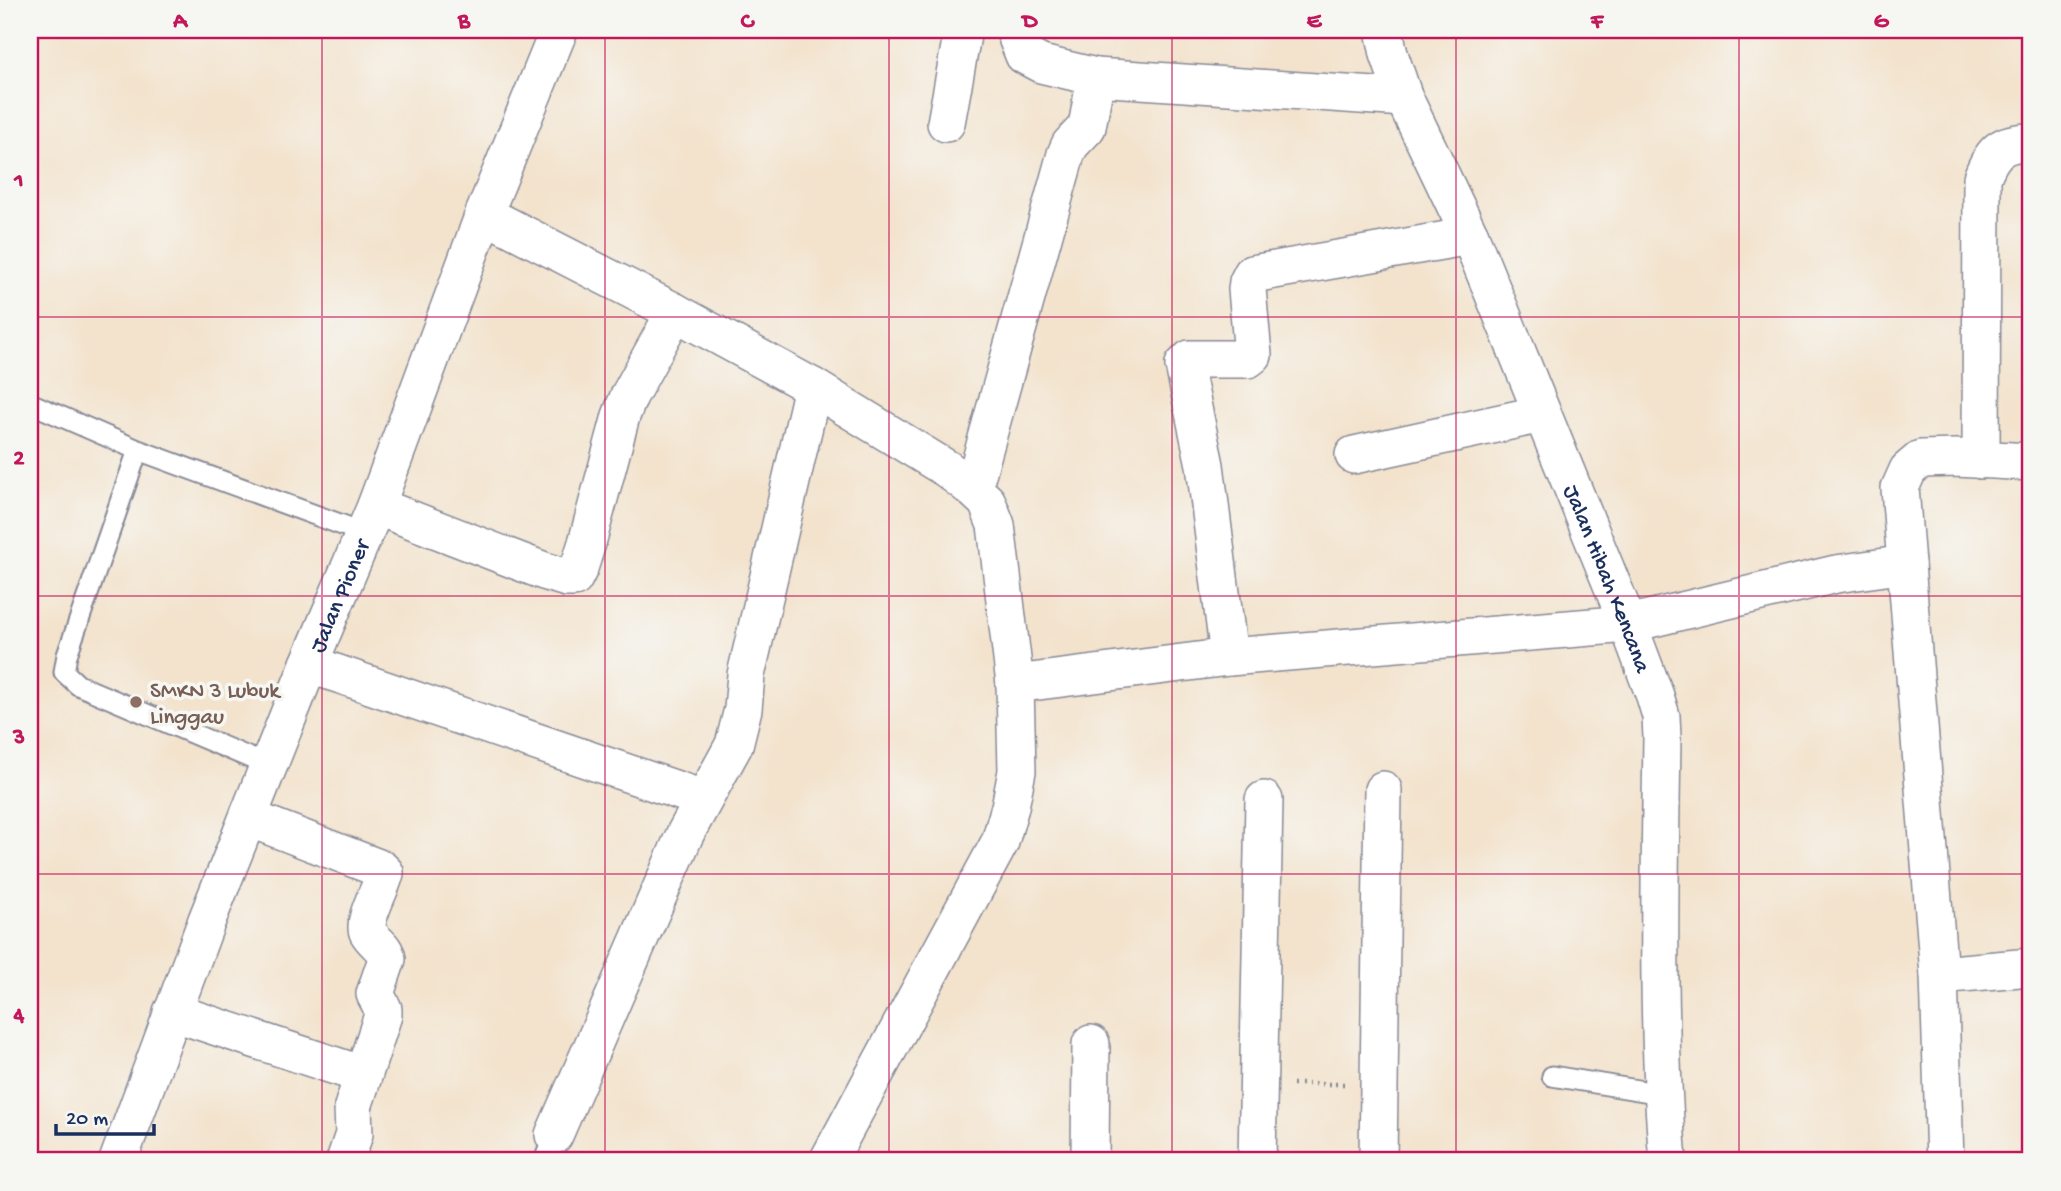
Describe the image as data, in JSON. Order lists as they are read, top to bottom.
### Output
{
  "streets": {
    "street": ["Jalan Hibah Kencana", "Jalan Pioner"]
  },
  "places": ["SMKN 3 Lubuk Linggau"],
  "scale_bar": "20 m",
  "grid": {
    "columns": [
      "A",
      "B",
      "C",
      "D",
      "E",
      "F",
      "G"
    ],
    "rows": [
      "1",
      "2",
      "3",
      "4"
    ]
  }
}
